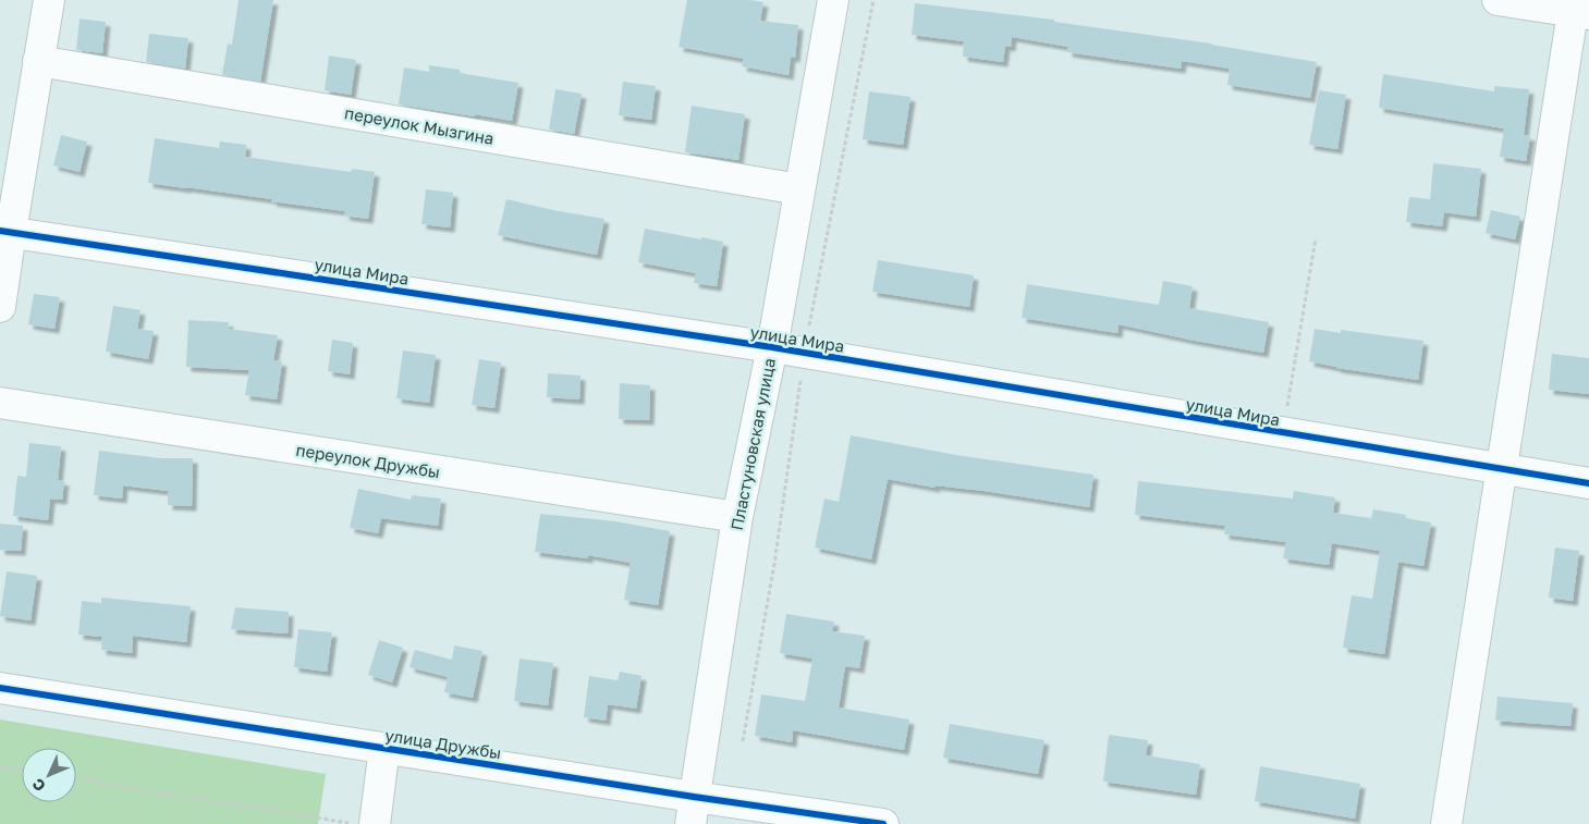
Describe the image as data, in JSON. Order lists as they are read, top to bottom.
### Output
{
  "streets": {
    "street": [
      "переулок Мызгина",
      "улица Мира",
      "Пластуновская улица",
      "переулок Дружбы",
      "улица Дружбы"
    ]
  },
  "crossings": [
    ["переулок Мызгина", "Пластуновская улица"],
    ["улица Мира", "Пластуновская улица"],
    ["Пластуновская улица", "переулок Дружбы"],
    ["Пластуновская улица", "улица Дружбы"]
  ],
  "north": "bottom left"
}
